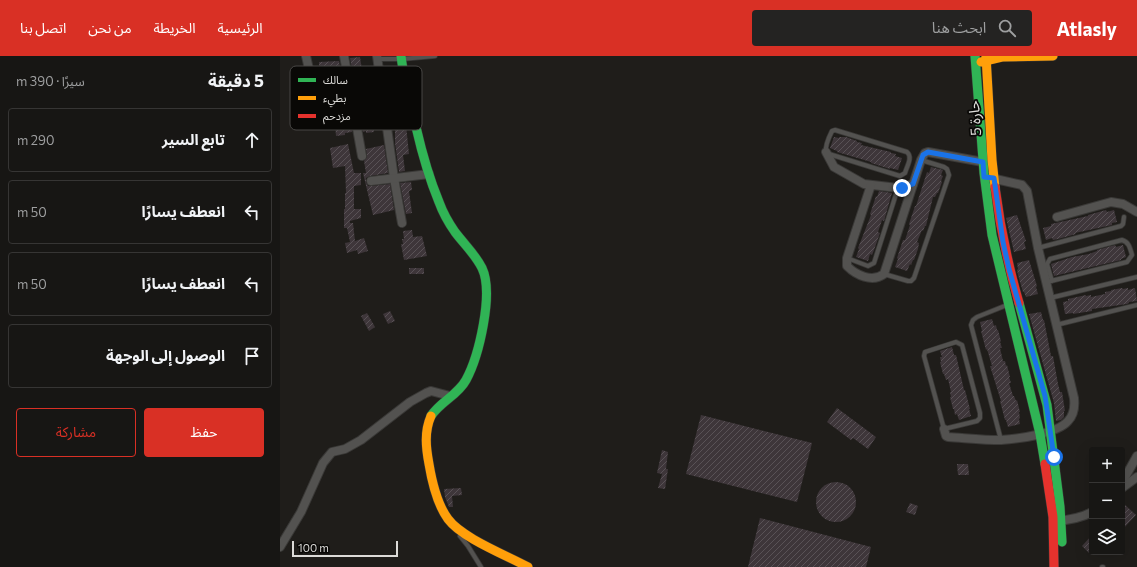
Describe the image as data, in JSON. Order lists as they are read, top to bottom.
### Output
{
  "streets": {
    "street": ["حارة 5"]
  },
  "legend": ["سالك", "بطيء", "مزدحم"],
  "scale_bar": "100 m",
  "page": {
    "header": "Atlasly",
    "search": "ابحث هنا",
    "nav": [
      "الرئيسية",
      "الخريطة",
      "من نحن",
      "اتصل بنا"
    ],
    "heading": ["5 دقيقة", "سيرًا · 390 m"],
    "list": [
      ["تابع السير", "290 m"],
      ["انعطف يسارًا", "50 m"],
      ["انعطف يسارًا", "50 m"],
      "الوصول إلى الوجهة"
    ],
    "buttons": ["حفظ", "مشاركة"],
    "map_buttons": ["+", "−"],
    "scale": "100 m"
  }
}
